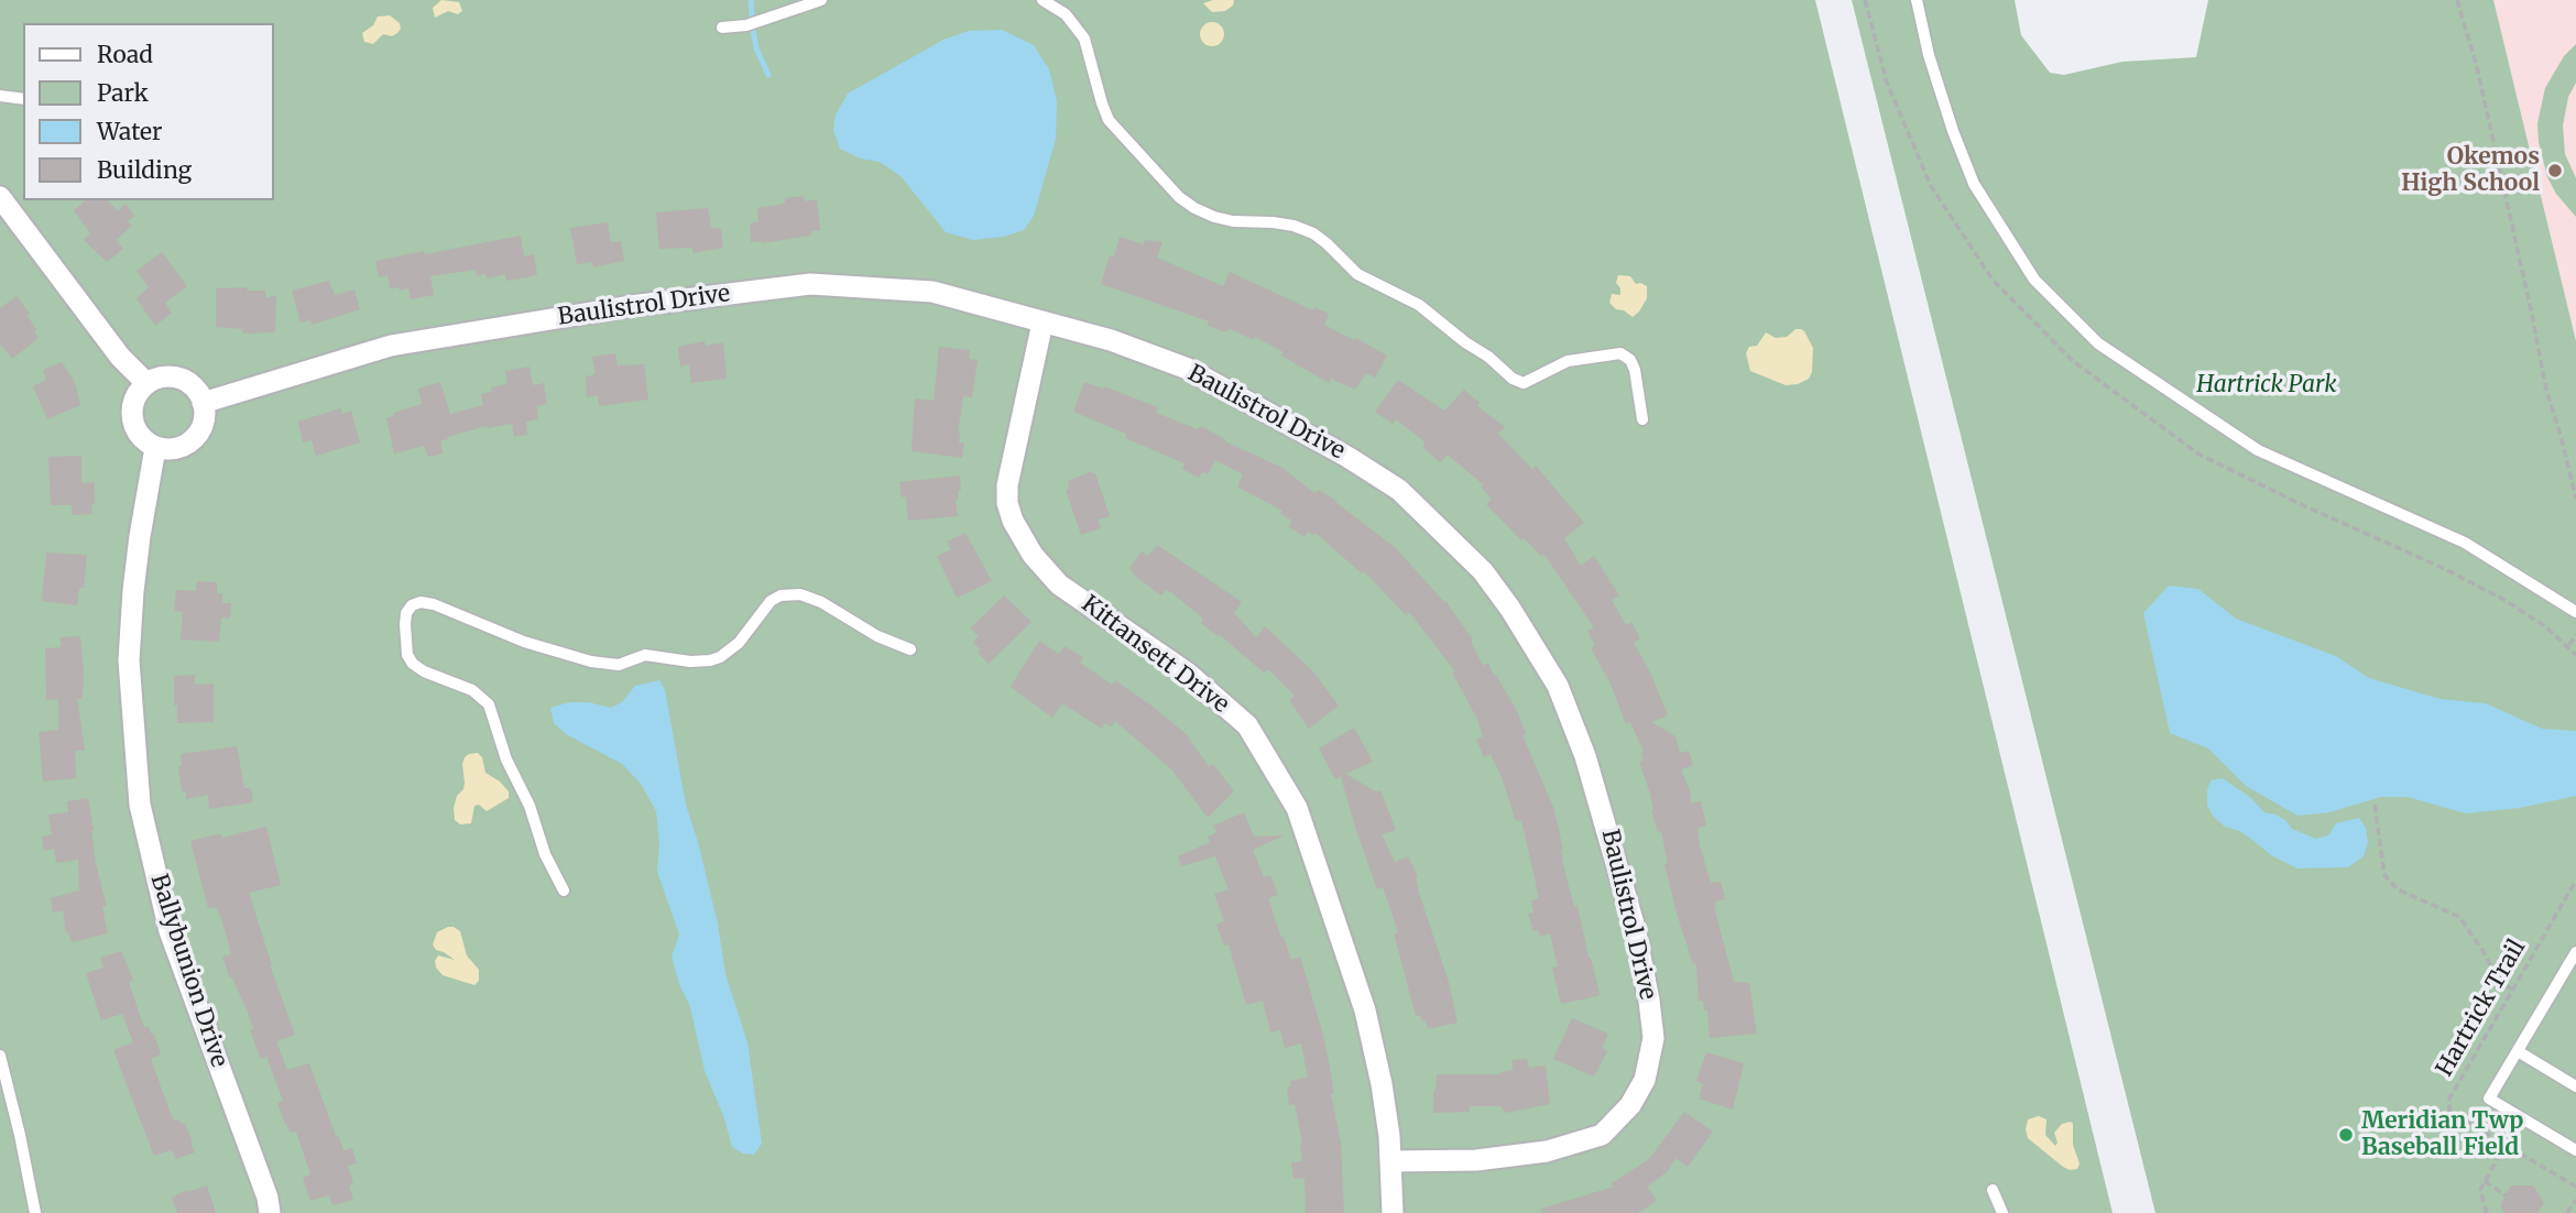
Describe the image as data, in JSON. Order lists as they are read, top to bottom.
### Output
{
  "streets": {
    "street": ["Baulistrol Drive", "Kittansett Drive", "Ballybunion Drive"],
    "path": ["Hartrick Trail"]
  },
  "crossings": [
    ["Baulistrol Drive", "Kittansett Drive"],
    ["Baulistrol Drive", "Ballybunion Drive"]
  ],
  "parks": ["Hartrick Park"],
  "places": ["Okemos High School", "Meridian Twp Baseball Field"],
  "legend": [
    "Road",
    "Park",
    "Water",
    "Building"
  ]
}
